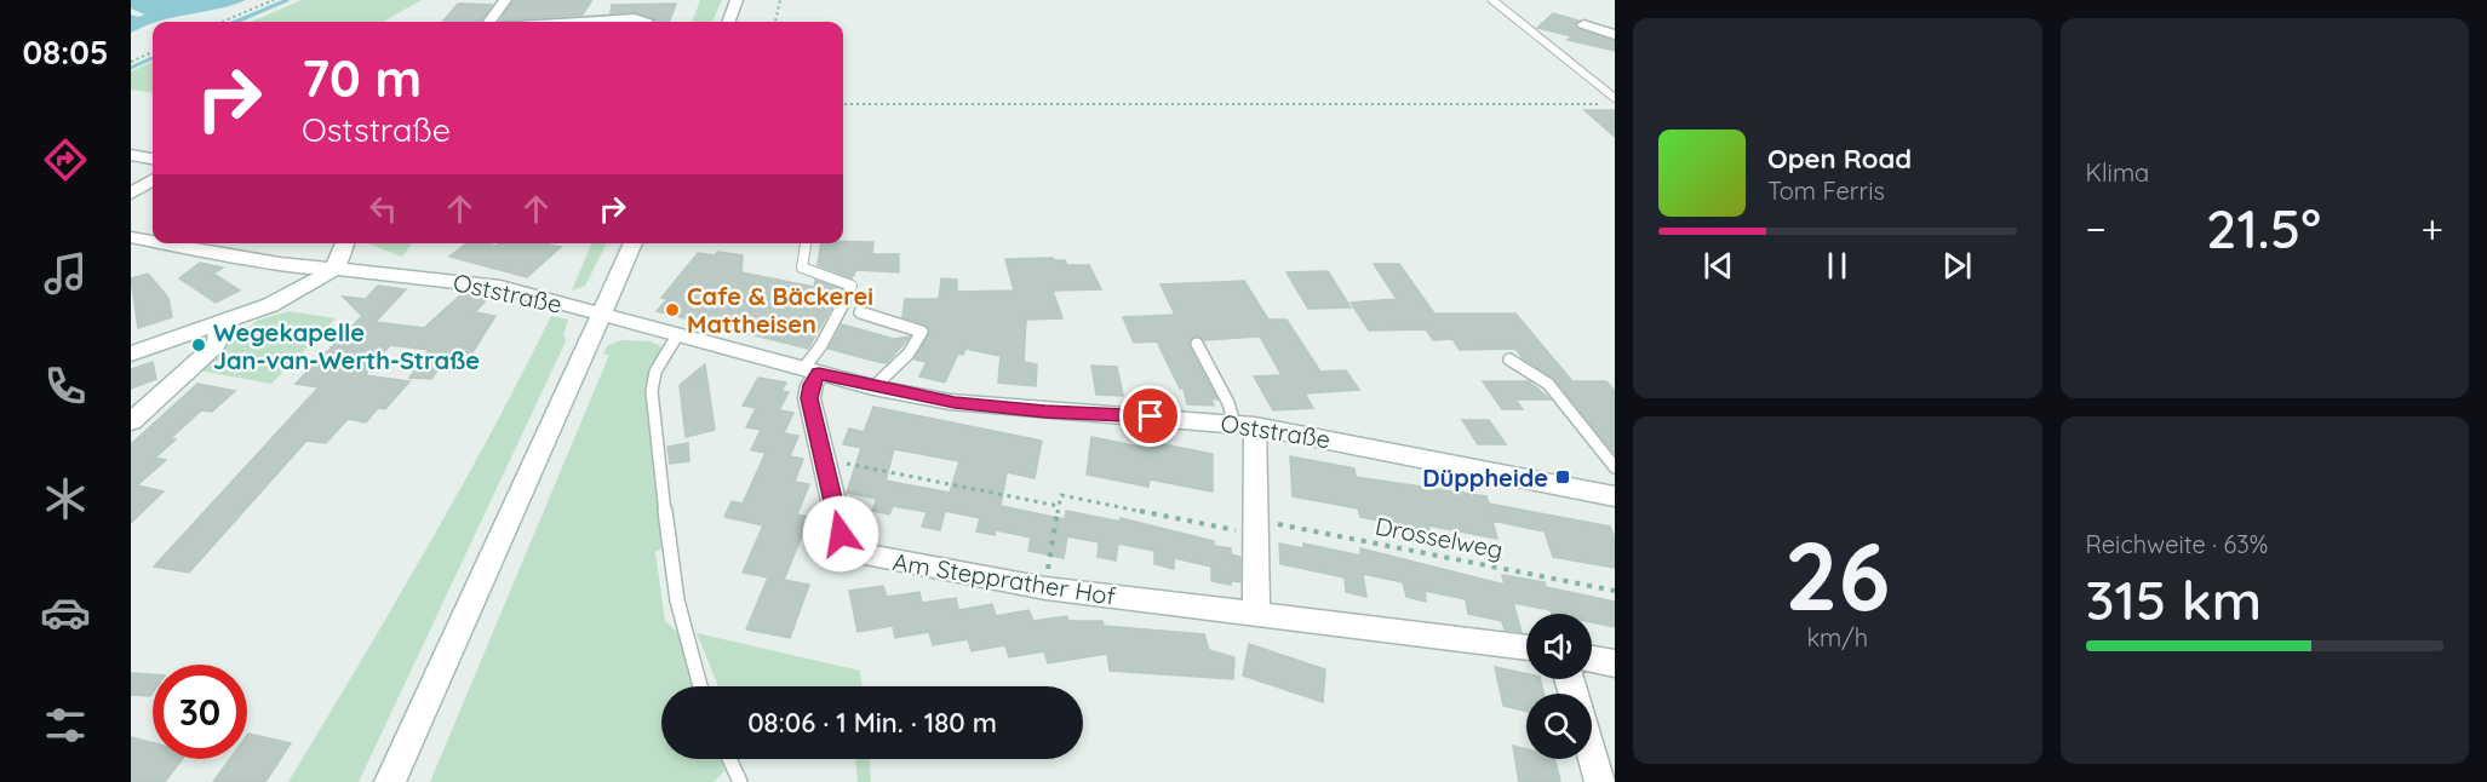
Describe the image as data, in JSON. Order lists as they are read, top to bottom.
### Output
{
  "streets": {
    "street": ["Oststraße", "Am Stepprather Hof"],
    "path": ["Drosselweg"]
  },
  "crossings": [
    ["Oststraße", "Am Stepprather Hof"],
    ["Drosselweg", "Am Stepprather Hof"]
  ],
  "places": {
    "other": ["Cafe & Bäckerei Mattheisen", "Wegekapelle Jan-van-Werth-Straße"],
    "transit": ["Düppheide"]
  },
  "page": {
    "tabs": "08:05",
    "tile": [
      "Klima",
      ["26", "km/h"],
      ["Reichweite · 63%", "315 km"]
    ],
    "turn": ["70 m", "Oststraße"],
    "song": ["Open Road", "Tom Ferris"],
    "heat": ["−", "21.5°", "+"],
    "limit": "30",
    "trip": "08:06 · 1 Min. · 180 m"
  }
}
